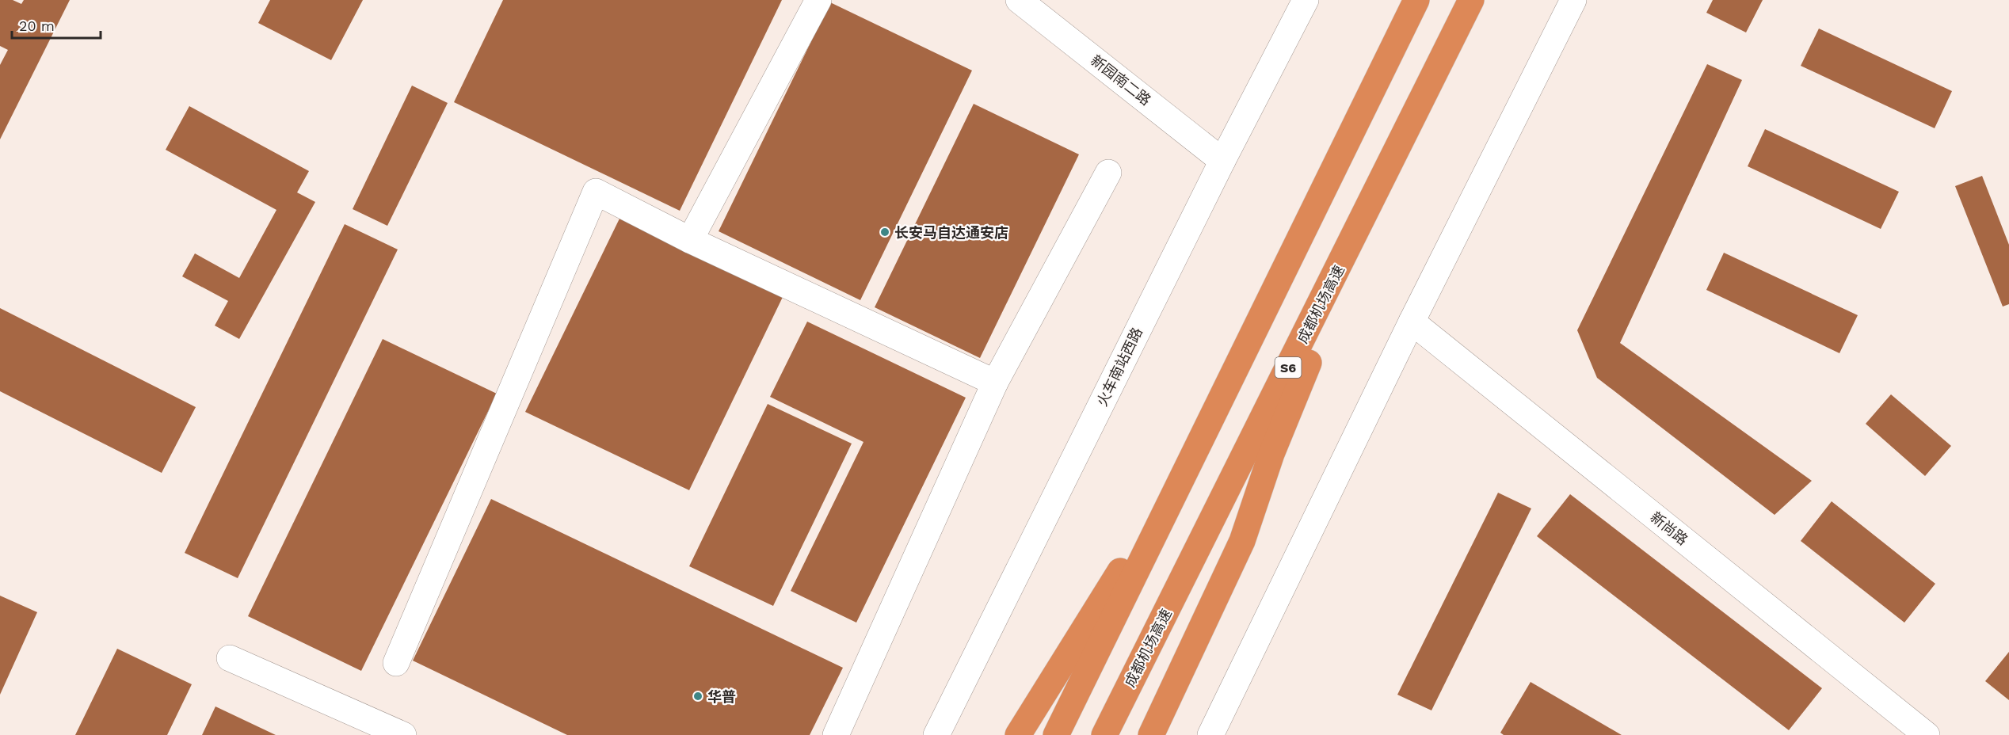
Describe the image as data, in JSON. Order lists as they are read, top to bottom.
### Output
{
  "streets": {
    "highway": ["成都机场高速", "S6"],
    "street": ["新园南二路", "火车南站西路", "新尚路"]
  },
  "crossings": [
    ["新园南二路", "火车南站西路"]
  ],
  "places": ["长安马自达通安店", "华普"],
  "scale_bar": "20 m"
}
